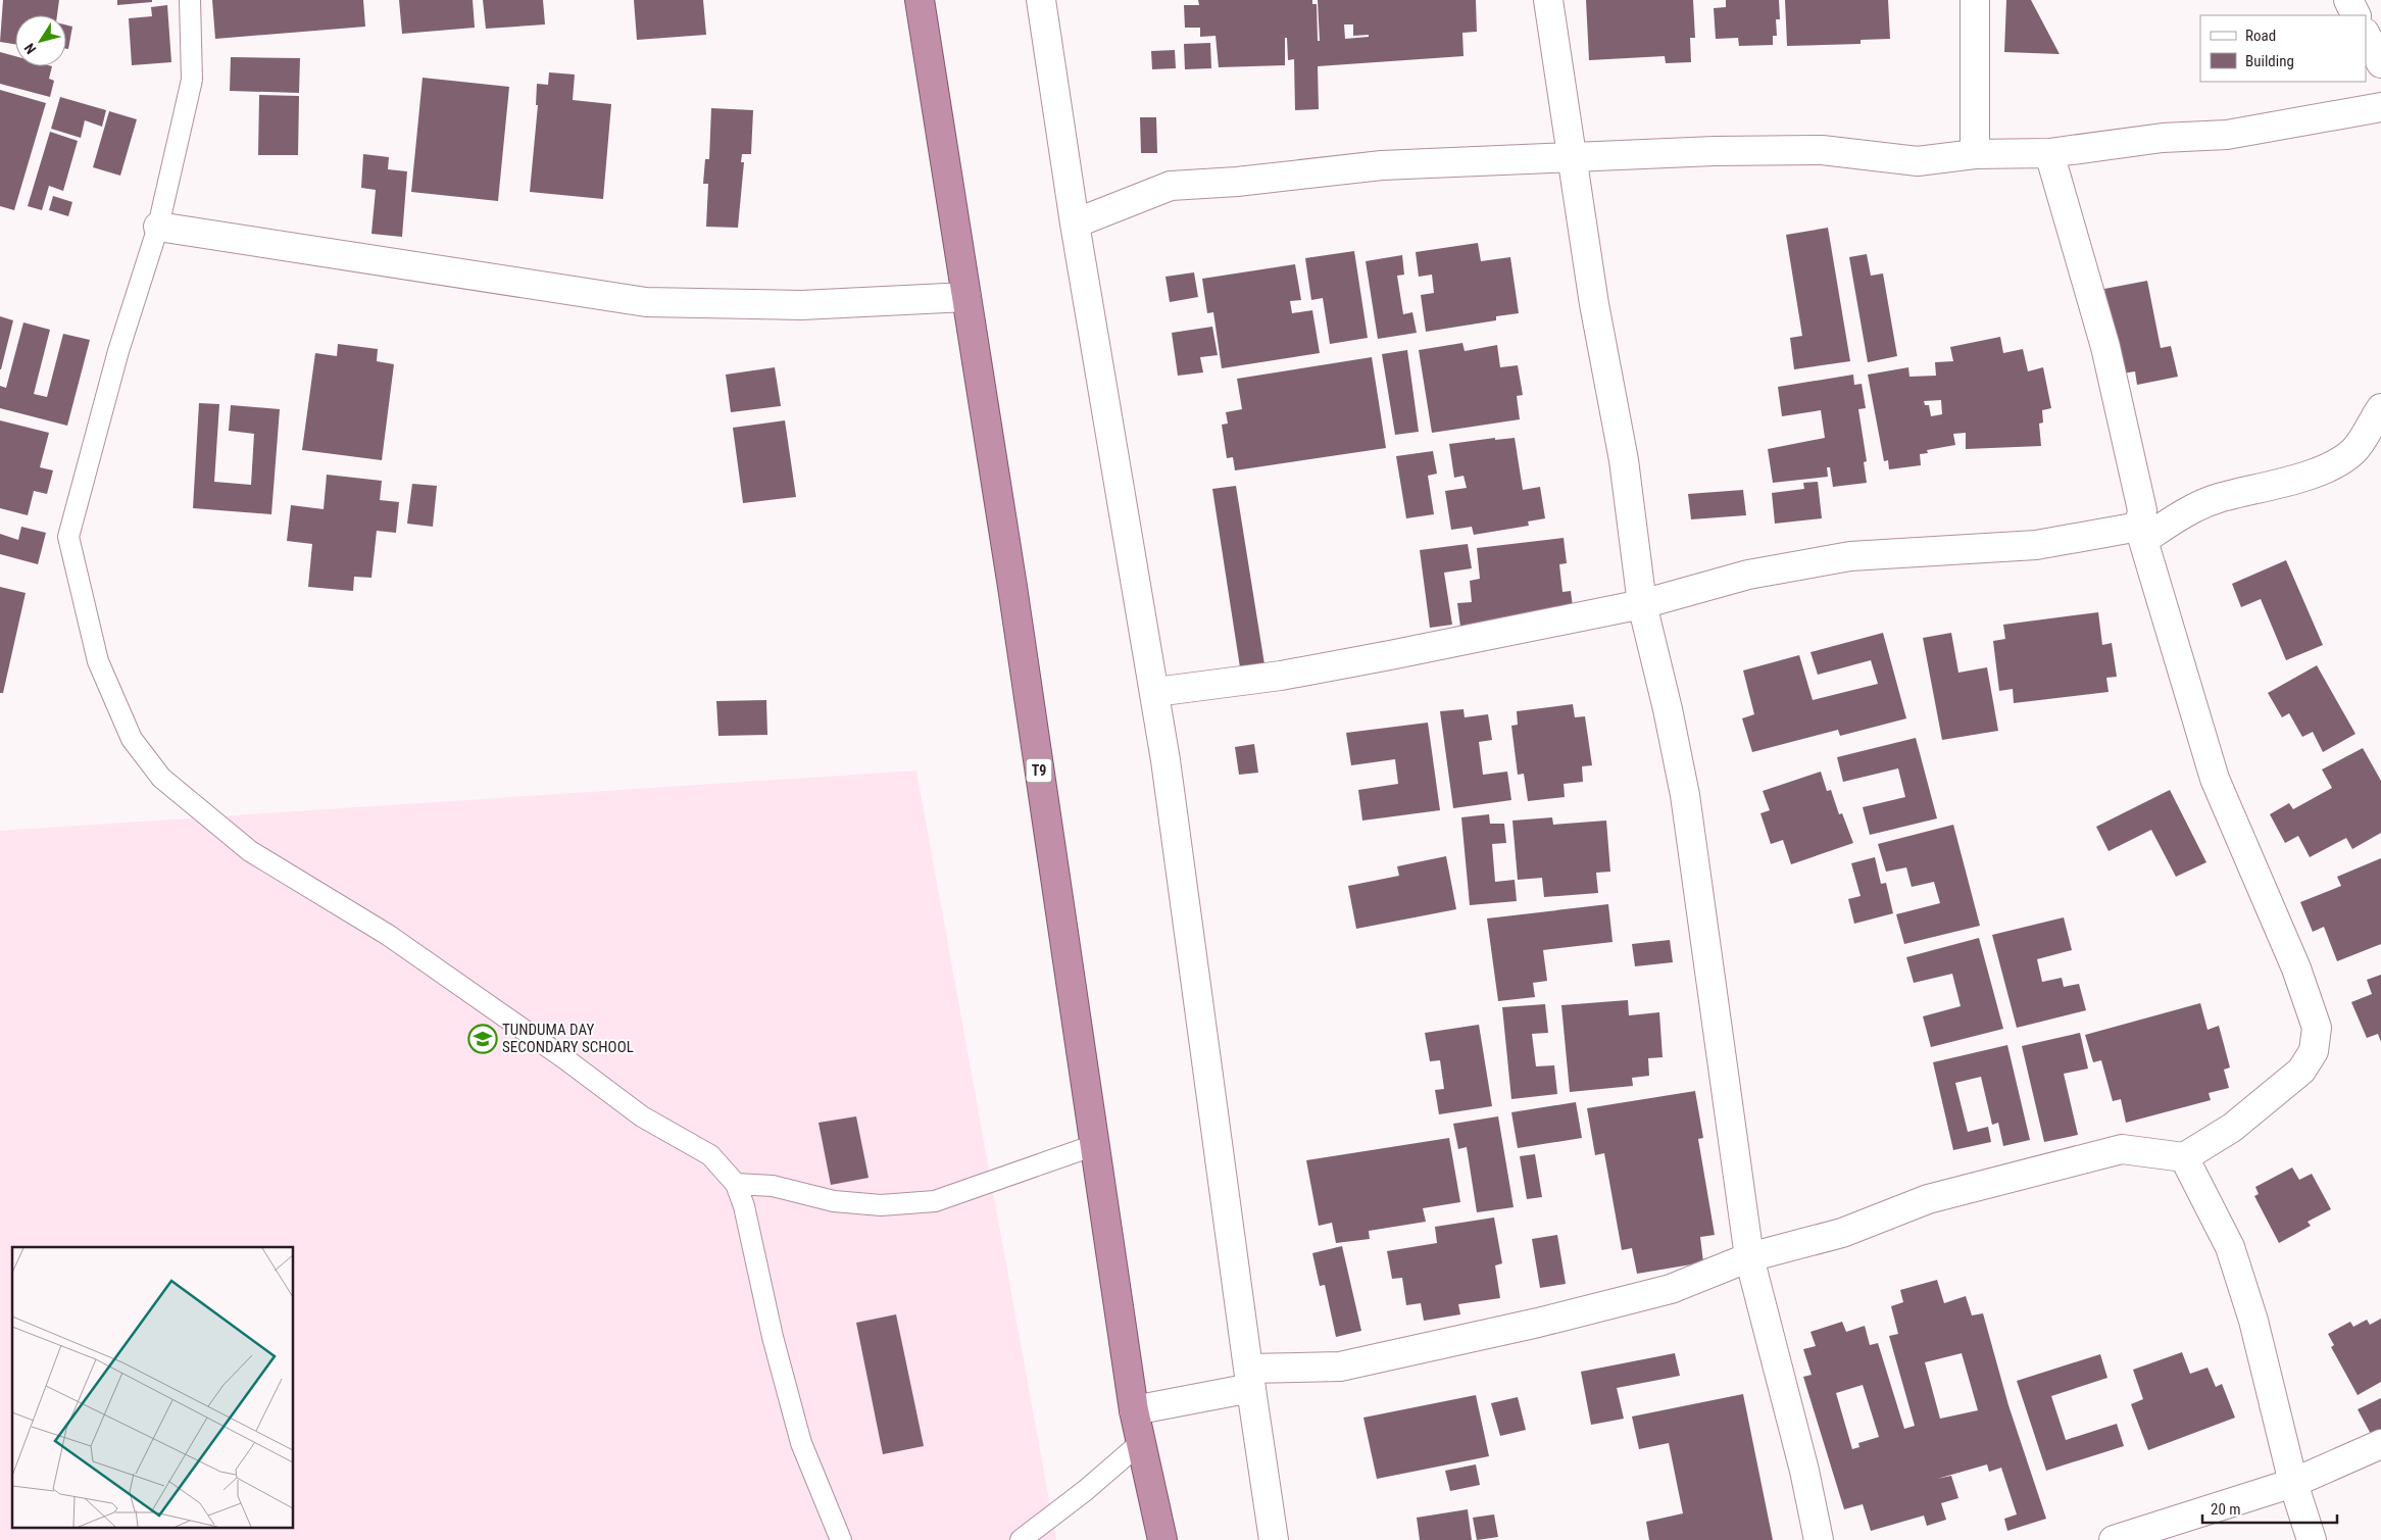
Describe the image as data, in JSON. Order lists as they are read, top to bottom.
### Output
{
  "streets": {
    "highway": ["T9"]
  },
  "places": {
    "school or university": ["TUNDUMA DAY SECONDARY SCHOOL"]
  },
  "legend": ["Road", "Building"],
  "scale_bar": "20 m",
  "north": "bottom left"
}
